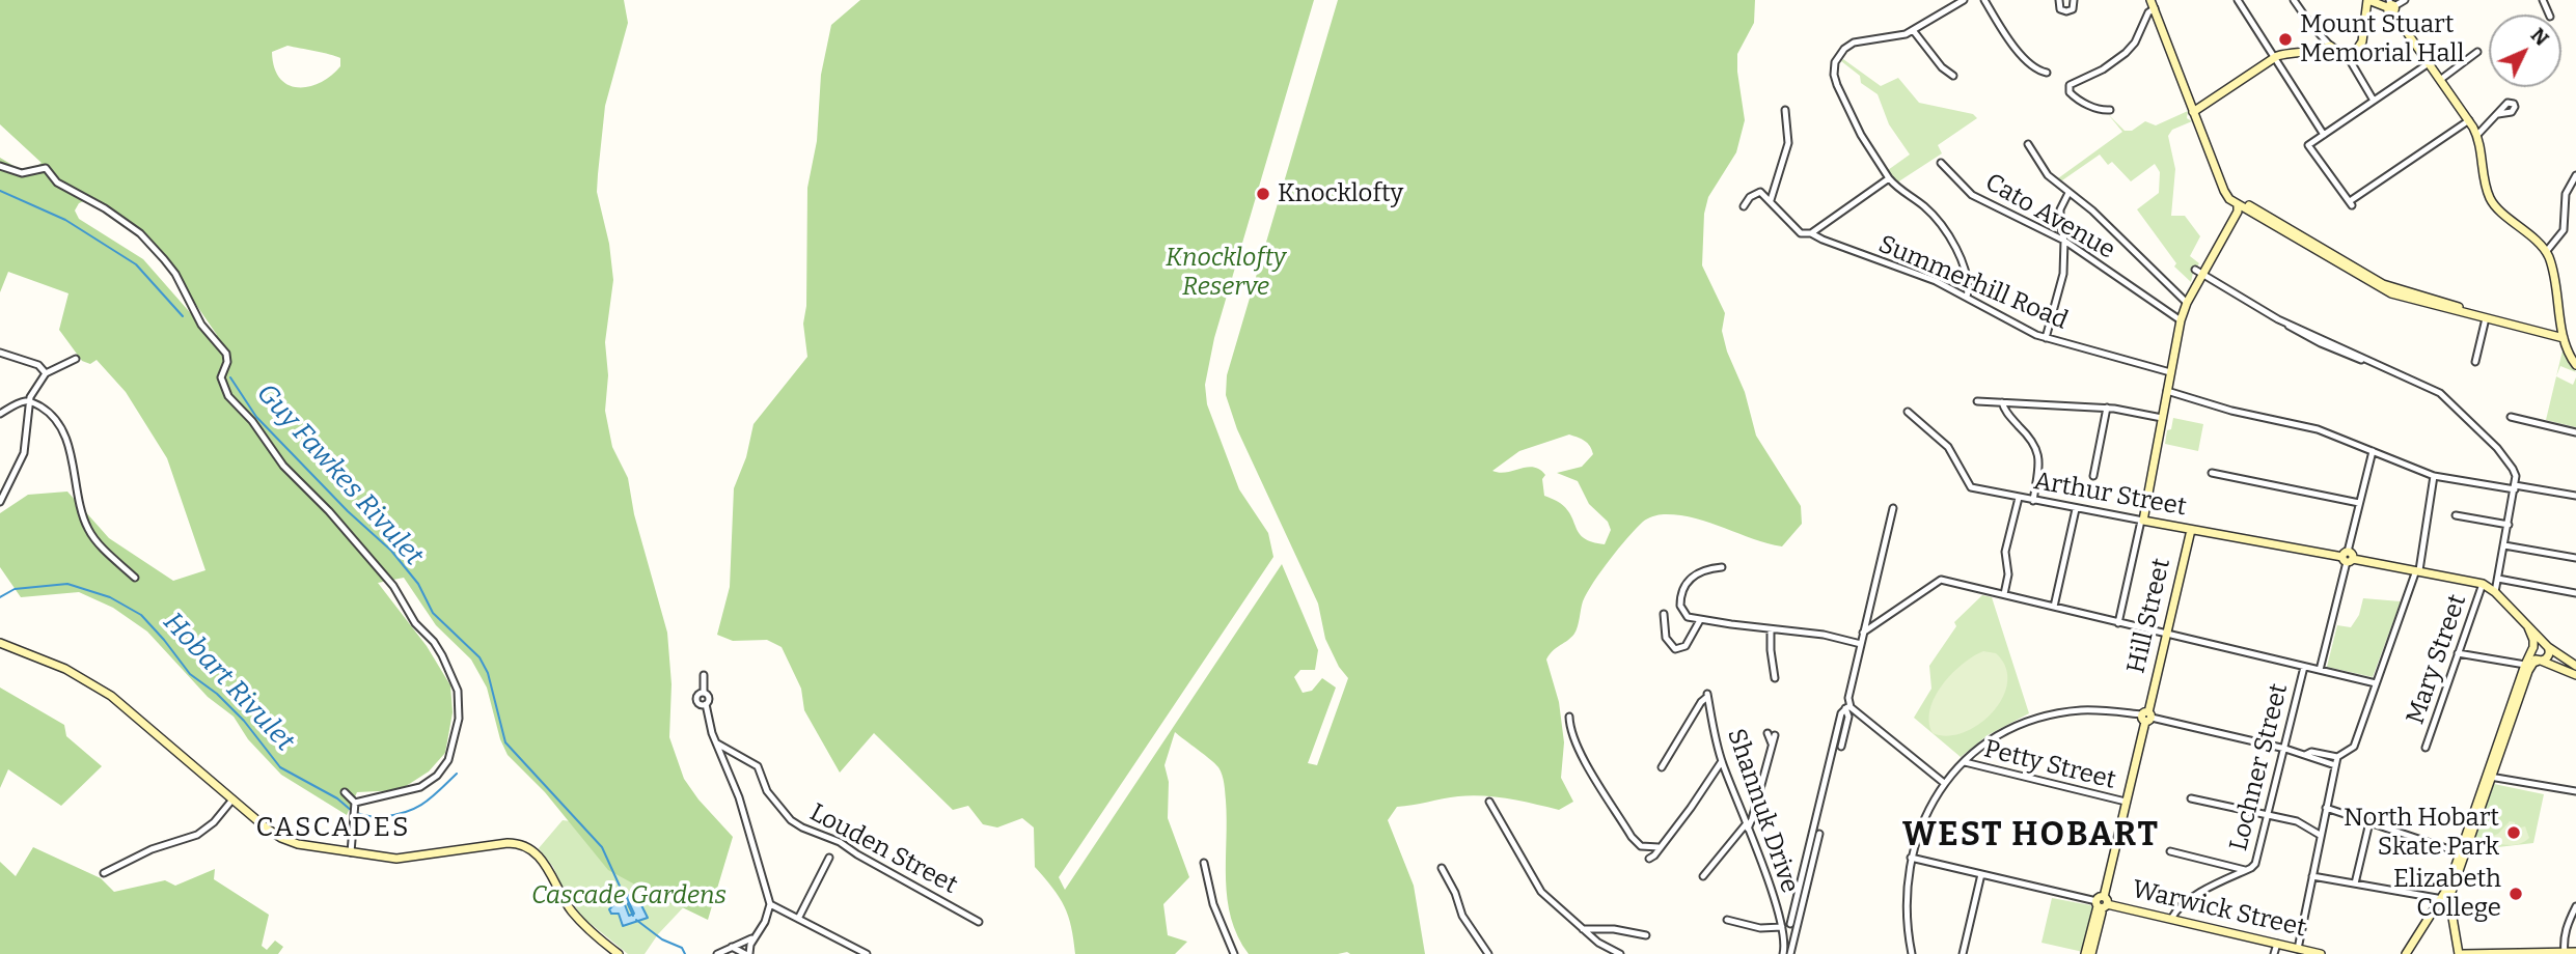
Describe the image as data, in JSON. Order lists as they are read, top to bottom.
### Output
{
  "streets": {
    "street": [
      "Cato Avenue",
      "Summerhill Road",
      "Arthur Street",
      "Hill Street",
      "Mary Street",
      "Petty Street",
      "Lochner Street",
      "Shannuk Drive",
      "Louden Street",
      "Warwick Street"
    ]
  },
  "crossings": [
    ["Arthur Street", "Hill Street"],
    ["Arthur Street", "Mary Street"],
    ["Arthur Street", "Lochner Street"],
    ["Hill Street", "Petty Street"],
    ["Hill Street", "Warwick Street"],
    ["Lochner Street", "Warwick Street"]
  ],
  "districts": ["CASCADES", "WEST HOBART"],
  "water": ["Guy Fawkes Rivulet", "Hobart Rivulet"],
  "parks": ["Knocklofty Reserve", "Cascade Gardens"],
  "places": [
    "Mount Stuart Memorial Hall",
    "Knocklofty",
    "North Hobart Skate Park",
    "Elizabeth College"
  ],
  "north": "top right"
}
